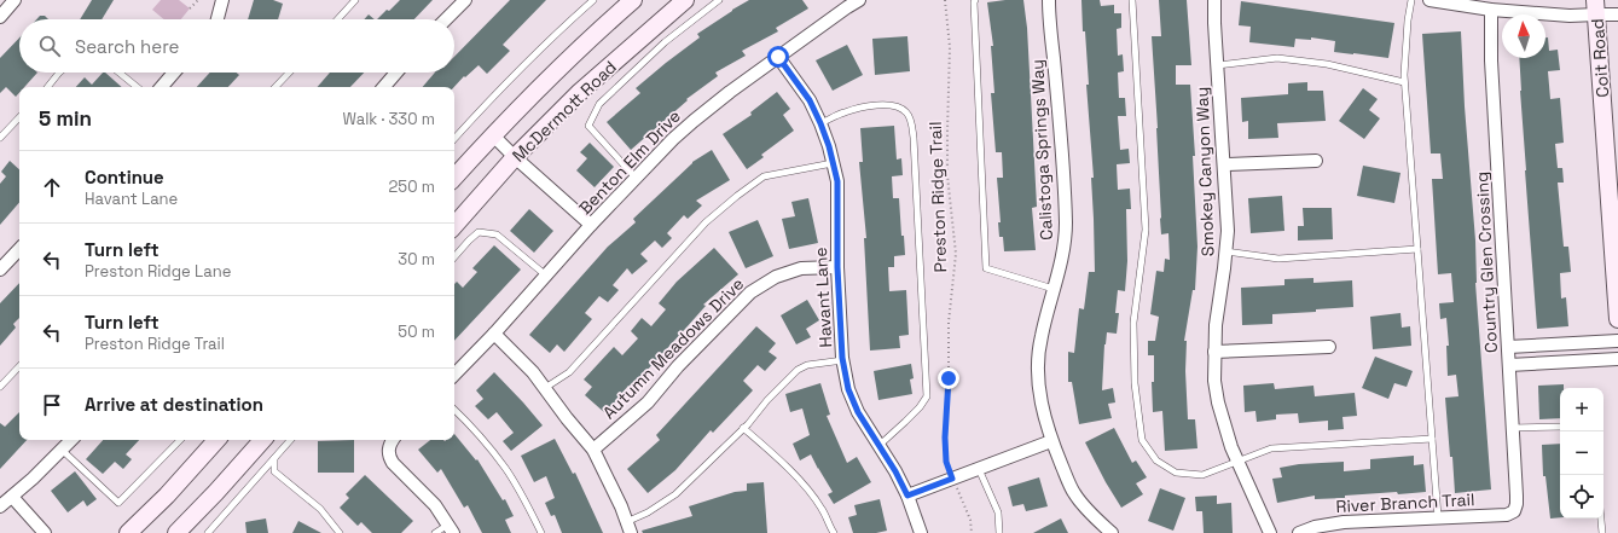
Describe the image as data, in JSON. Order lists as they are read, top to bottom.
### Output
{
  "streets": {
    "main road": ["Coit Road", "McDermott Road"],
    "street": [
      "Calistoga Springs Way",
      "Benton Elm Drive",
      "Smokey Canyon Way",
      "Country Glen Crossing",
      "Havant Lane",
      "Autumn Meadows Drive",
      "River Branch Trail"
    ],
    "path": ["Preston Ridge Trail"]
  },
  "crossings": [
    ["Benton Elm Drive", "Havant Lane"],
    ["Country Glen Crossing", "River Branch Trail"],
    ["Havant Lane", "Autumn Meadows Drive"]
  ],
  "north": "top",
  "page": {
    "search": "Search here",
    "heading": ["5 min", "Walk · 330 m"],
    "list": [
      ["Continue", "Havant Lane", "250 m"],
      ["Turn left", "Preston Ridge Lane", "30 m"],
      ["Turn left", "Preston Ridge Trail", "50 m"],
      "Arrive at destination"
    ],
    "map_buttons": ["+", "−"]
  }
}
